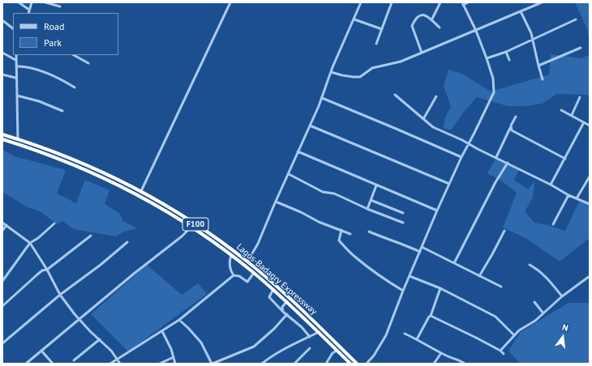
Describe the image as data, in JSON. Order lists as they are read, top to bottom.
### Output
{
  "streets": {
    "highway": ["F100", "Lagos-Badagry Expressway"]
  },
  "legend": ["Road", "Park"],
  "north": "top"
}
